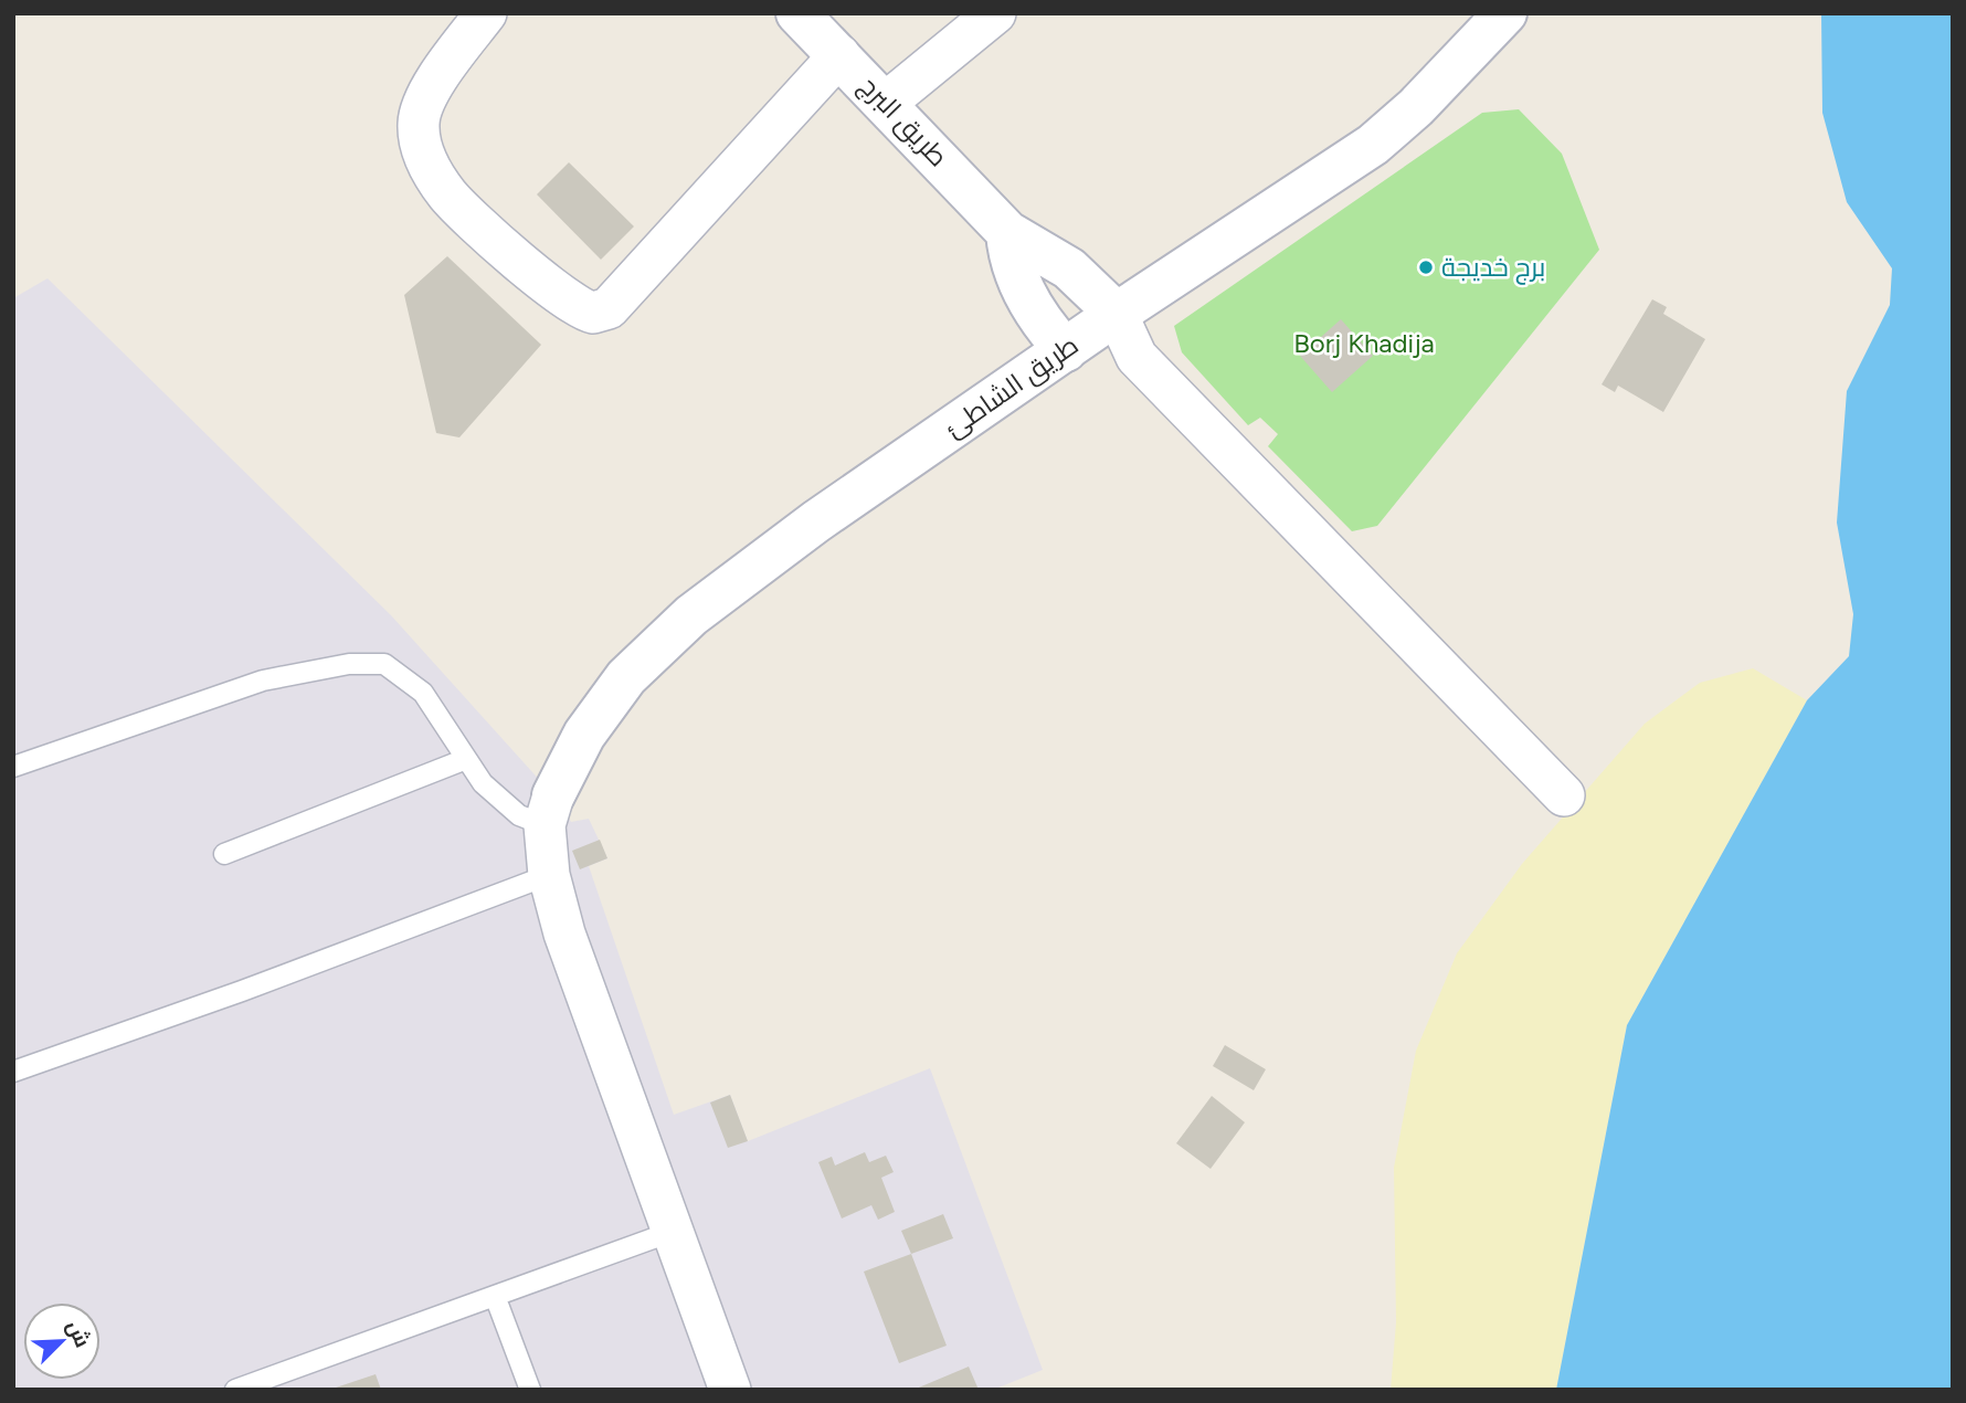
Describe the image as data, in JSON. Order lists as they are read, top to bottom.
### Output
{
  "streets": {
    "main road": ["طريق البرج", "طريق الشاطئ"]
  },
  "crossings": [
    ["طريق البرج", "طريق الشاطئ"]
  ],
  "parks": ["Borj Khadija"],
  "places": ["برج خديجة"],
  "north": "top right"
}
